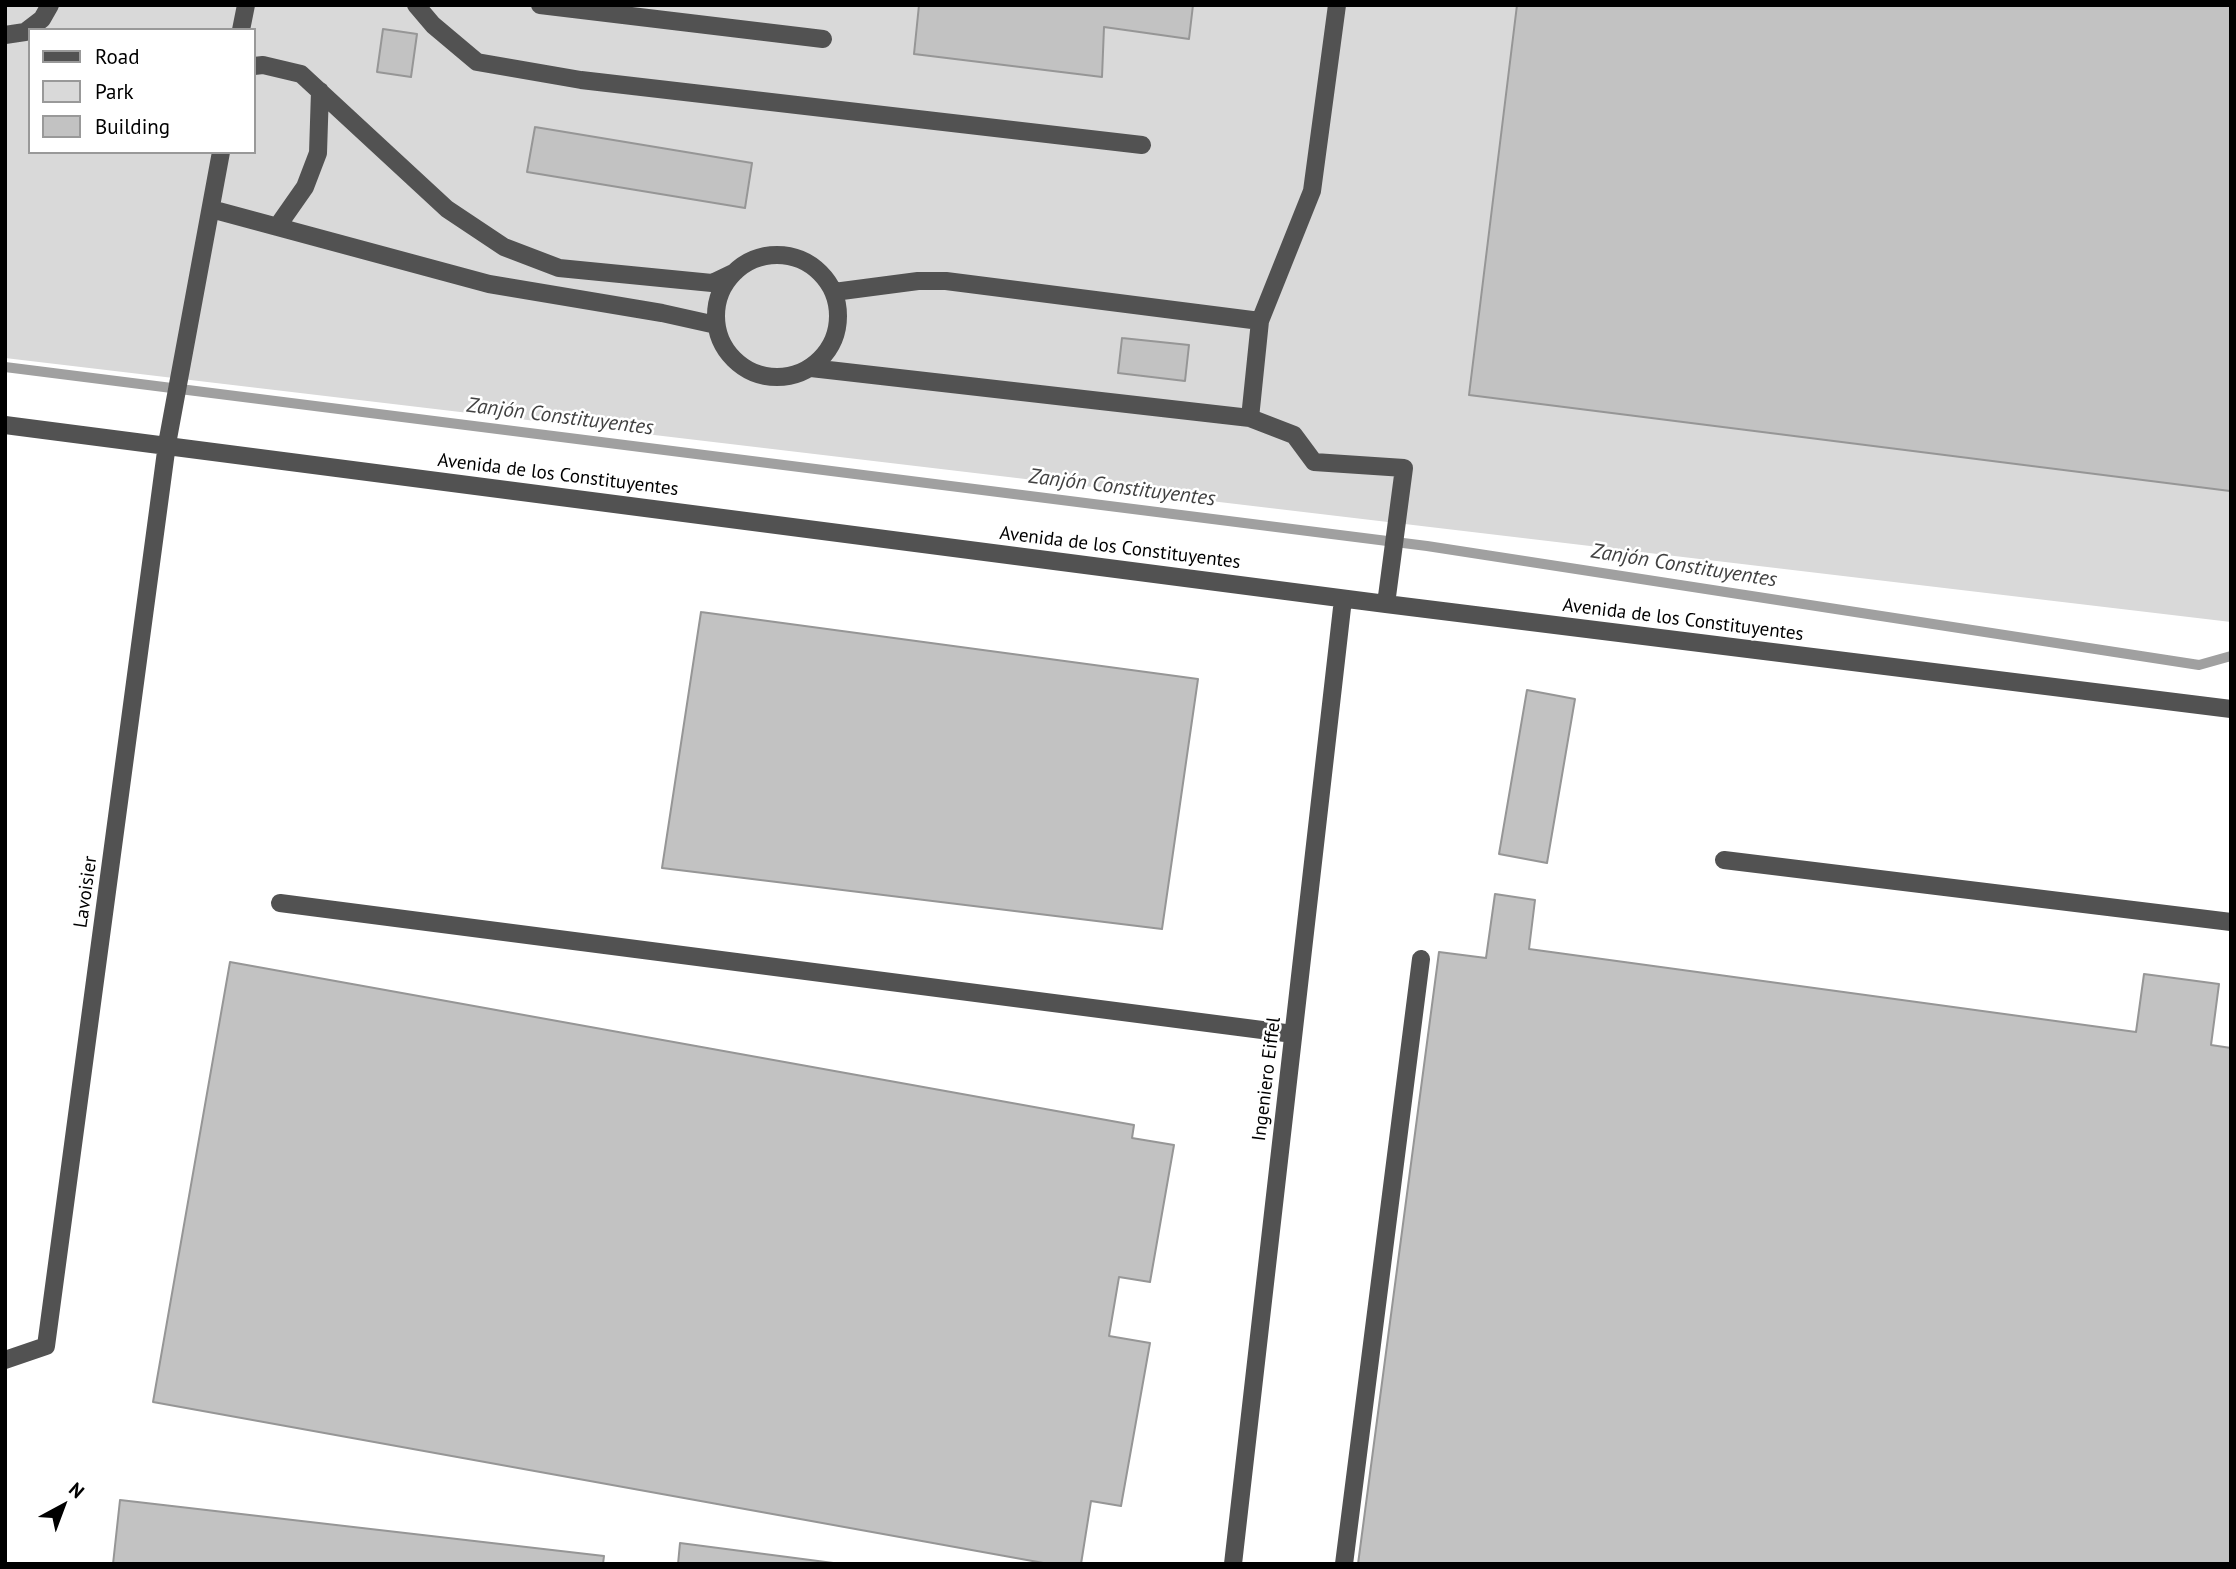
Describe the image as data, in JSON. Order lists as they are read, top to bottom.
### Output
{
  "streets": {
    "street": ["Avenida de los Constituyentes", "Lavoisier", "Ingeniero Eiffel"]
  },
  "crossings": [
    ["Avenida de los Constituyentes", "Lavoisier"],
    ["Avenida de los Constituyentes", "Ingeniero Eiffel"]
  ],
  "water": ["Zanjón Constituyentes"],
  "legend": ["Road", "Park", "Building"],
  "north": "top right"
}
